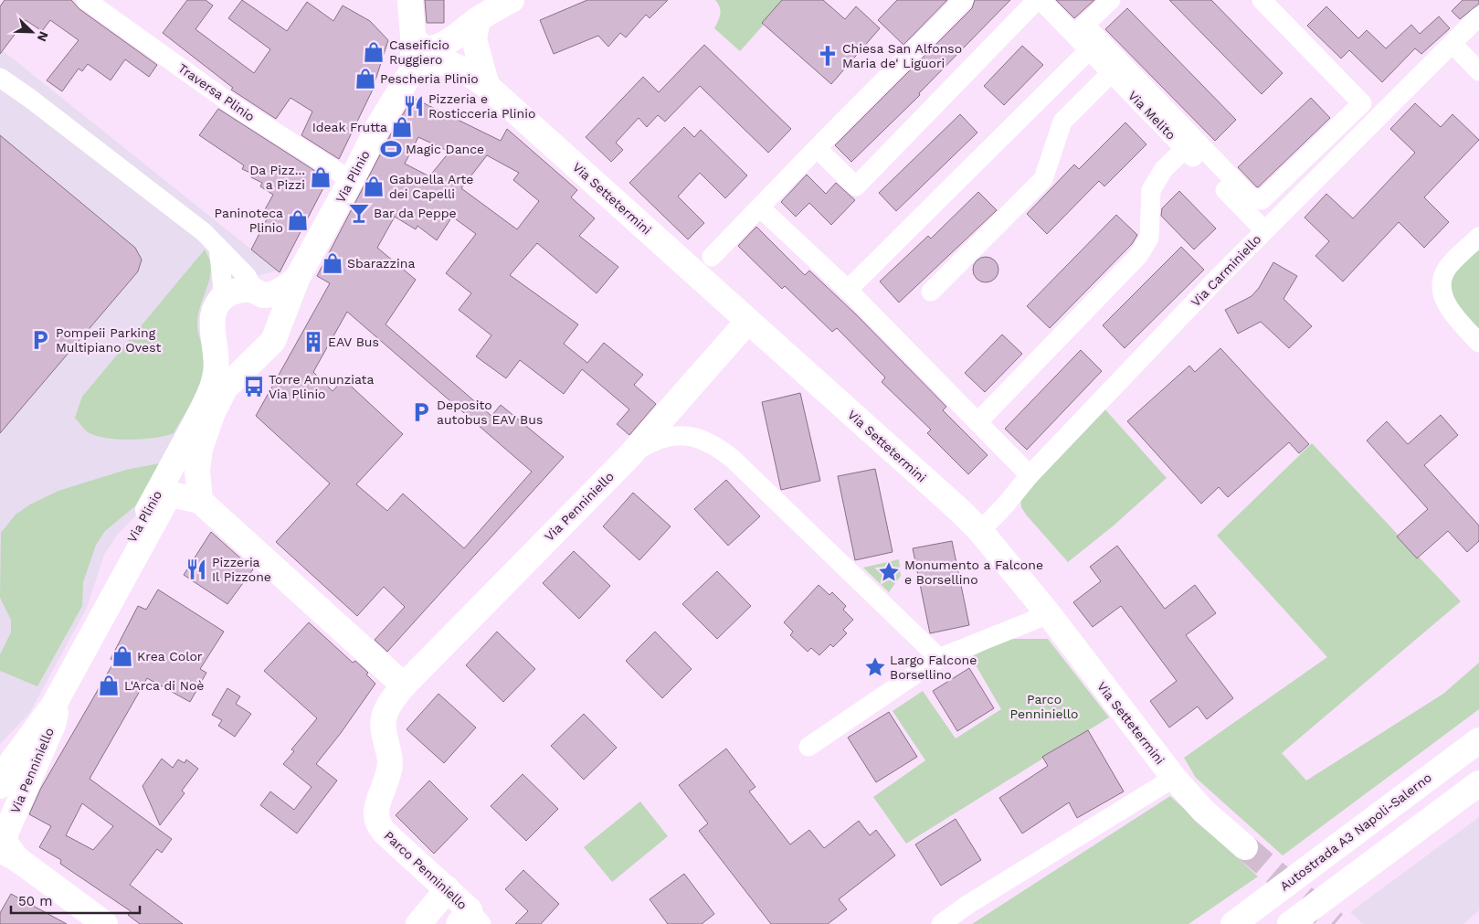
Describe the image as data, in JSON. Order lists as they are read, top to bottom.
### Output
{
  "streets": {
    "main road": [
      "Via Plinio",
      "Via Settetermini",
      "Via Penniniello",
      "Autostrada A3 Napoli-Salerno",
      "Parco Penniniello"
    ],
    "street": ["Traversa Plinio", "Via Melito", "Via Carminiello"]
  },
  "crossings": [
    ["Traversa Plinio", "Via Plinio"],
    ["Via Melito", "Via Carminiello"],
    ["Via Plinio", "Via Settetermini"],
    ["Via Plinio", "Via Penniniello"],
    ["Via Plinio", "Parco Penniniello"],
    ["Via Settetermini", "Via Carminiello"],
    ["Via Settetermini", "Via Penniniello"],
    ["Via Penniniello", "Parco Penniniello"]
  ],
  "parks": ["Parco Penniniello"],
  "places": {
    "shop": [
      "Caseificio Ruggiero",
      "Pescheria Plinio",
      "Ideak Frutta",
      "Da Pizz... a Pizzi",
      "Gabuella Arte dei Capelli",
      "Paninoteca Plinio",
      "Sbarazzina",
      "Krea Color",
      "L'Arca di Noè"
    ],
    "church": ["Chiesa San Alfonso Maria de' Liguori"],
    "restaurant": ["Pizzeria e Rosticceria Plinio", "Pizzeria Il Pizzone"],
    "sports": ["Magic Dance"],
    "bar": ["Bar da Peppe"],
    "parking": ["Pompeii Parking Multipiano Ovest", "Deposito autobus EAV Bus"],
    "building": ["EAV Bus"],
    "bus stop": ["Torre Annunziata Via Plinio"],
    "place": ["Monumento a Falcone e Borsellino", "Largo Falcone Borsellino"]
  },
  "scale_bar": "50 m",
  "north": "bottom right"
}
